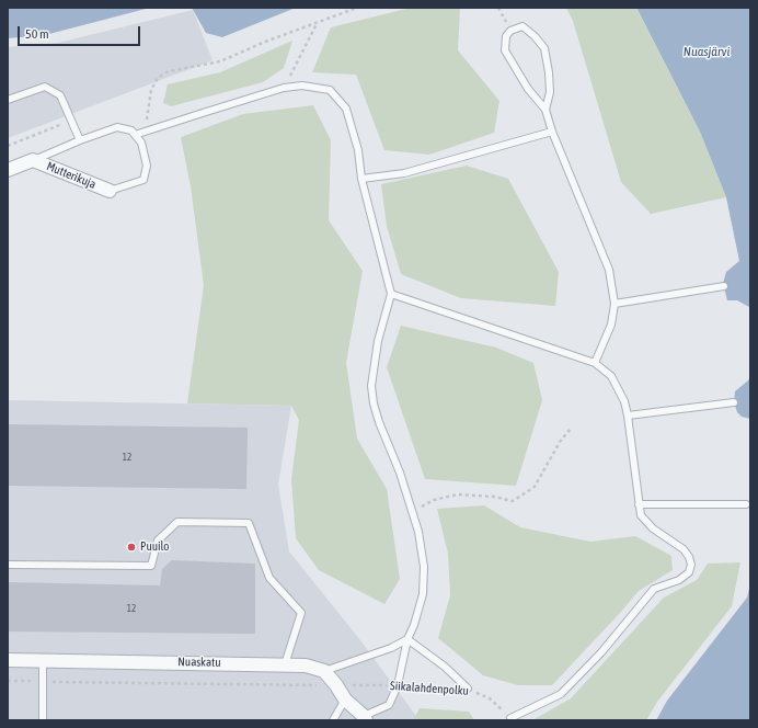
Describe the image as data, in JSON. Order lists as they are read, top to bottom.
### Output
{
  "streets": {
    "street": ["Mutterikuja", "Nuaskatu"],
    "path": ["Siikalahdenpolku"]
  },
  "water": ["Nuasjärvi"],
  "places": ["Puuilo"],
  "house_numbers": ["12", "12"],
  "scale_bar": "50 m"
}
